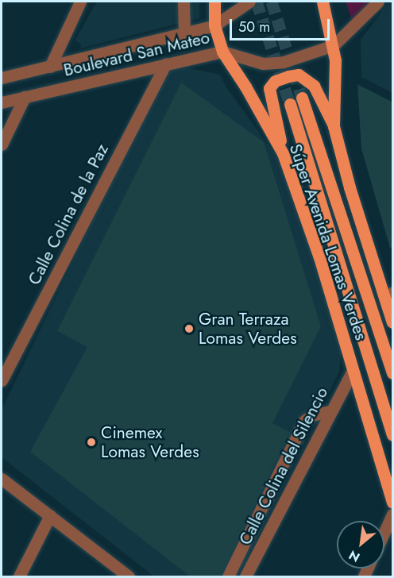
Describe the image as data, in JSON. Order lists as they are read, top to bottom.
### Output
{
  "streets": {
    "main road": ["Súper Avenida Lomas Verdes"],
    "street": ["Boulevard San Mateo", "Calle Colina de la Paz", "Calle Colina del Silencio"]
  },
  "crossings": [
    ["Boulevard San Mateo", "Calle Colina de la Paz"],
    ["Boulevard San Mateo", "Súper Avenida Lomas Verdes"],
    ["Súper Avenida Lomas Verdes", "Calle Colina del Silencio"]
  ],
  "places": ["Gran Terraza Lomas Verdes", "Cinemex Lomas Verdes"],
  "scale_bar": "50 m",
  "north": "bottom left"
}
